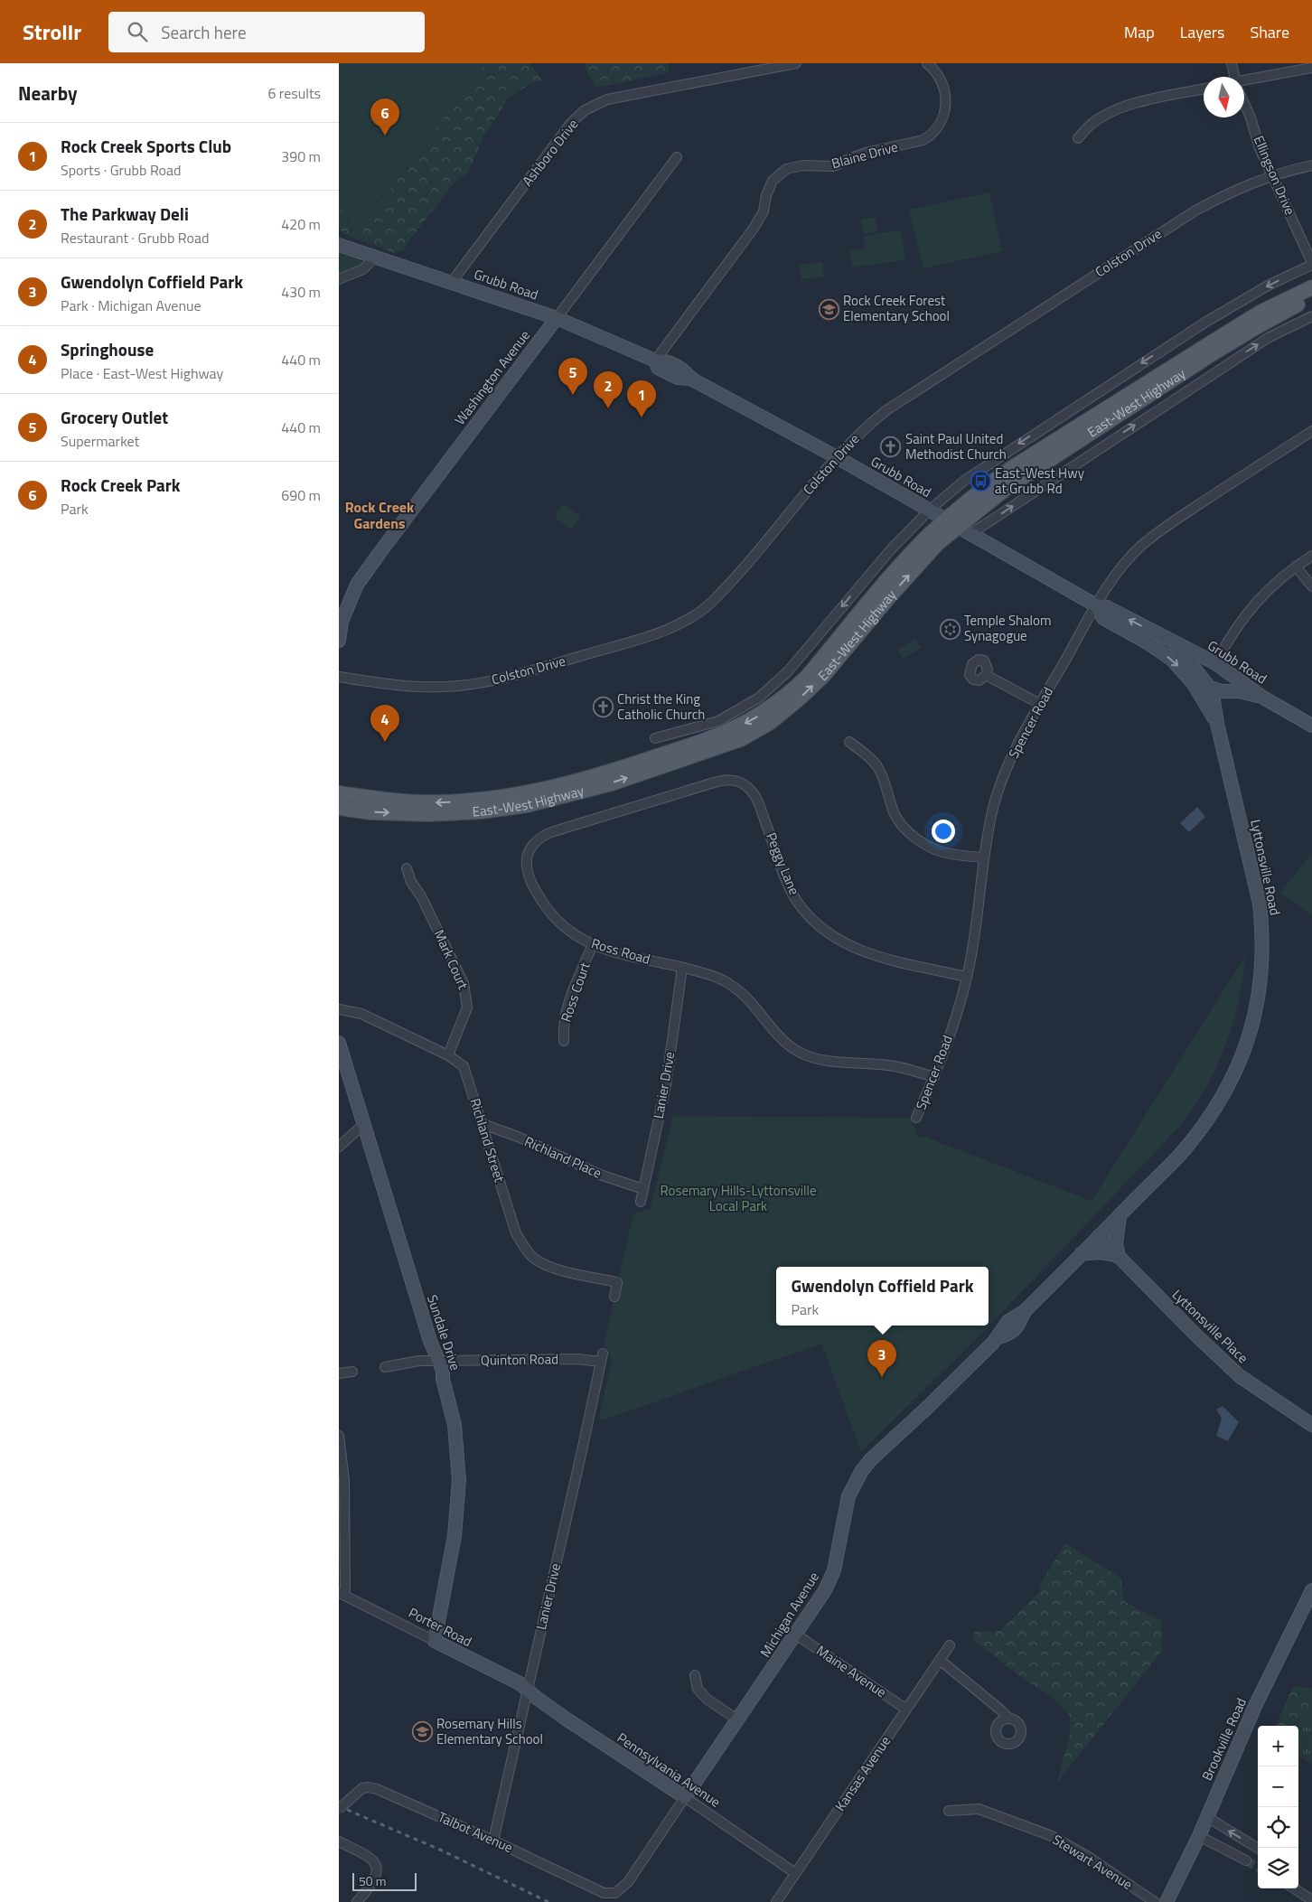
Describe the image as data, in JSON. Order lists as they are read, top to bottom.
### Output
{
  "streets": {
    "main road": ["East-West Highway"],
    "street": [
      "Ashboro Drive",
      "Blaine Drive",
      "Ellingson Drive",
      "Colston Drive",
      "Grubb Road",
      "Washington Avenue",
      "Spencer Road",
      "Peggy Lane",
      "Lyttonsville Road",
      "Ross Road",
      "Mark Court",
      "Ross Court",
      "Lanier Drive",
      "Richland Street",
      "Richland Place",
      "Lyttonsville Place",
      "Sundale Drive",
      "Quinton Road",
      "Michigan Avenue",
      "Porter Road",
      "Maine Avenue",
      "Brookville Road",
      "Pennsylvania Avenue",
      "Kansas Avenue",
      "Talbot Avenue",
      "Stewart Avenue"
    ]
  },
  "crossings": [
    ["Ashboro Drive", "Grubb Road"],
    ["Blaine Drive", "Grubb Road"],
    ["Ellingson Drive", "Colston Drive"],
    ["Colston Drive", "Grubb Road"],
    ["Grubb Road", "Washington Avenue"],
    ["Grubb Road", "East-West Highway"],
    ["Grubb Road", "Spencer Road"],
    ["Grubb Road", "Lyttonsville Road"],
    ["Spencer Road", "Peggy Lane"],
    ["Spencer Road", "Ross Road"],
    ["Peggy Lane", "Ross Road"],
    ["Lyttonsville Road", "Lyttonsville Place"],
    ["Lyttonsville Road", "Michigan Avenue"],
    ["Ross Road", "Ross Court"],
    ["Ross Road", "Lanier Drive"],
    ["Mark Court", "Richland Street"],
    ["Lanier Drive", "Richland Place"],
    ["Lanier Drive", "Quinton Road"],
    ["Lanier Drive", "Porter Road"],
    ["Lanier Drive", "Pennsylvania Avenue"],
    ["Lanier Drive", "Talbot Avenue"],
    ["Richland Street", "Richland Place"],
    ["Lyttonsville Place", "Michigan Avenue"],
    ["Sundale Drive", "Quinton Road"],
    ["Sundale Drive", "Porter Road"],
    ["Michigan Avenue", "Maine Avenue"],
    ["Michigan Avenue", "Pennsylvania Avenue"],
    ["Michigan Avenue", "Talbot Avenue"],
    ["Porter Road", "Pennsylvania Avenue"],
    ["Maine Avenue", "Kansas Avenue"],
    ["Pennsylvania Avenue", "Kansas Avenue"]
  ],
  "districts": ["Rock Creek Gardens"],
  "parks": ["Rosemary Hills-Lyttonsville Local Park"],
  "places": {
    "school or university": ["Rock Creek Forest Elementary School", "Rosemary Hills Elementary School"],
    "church": ["Saint Paul United Methodist Church", "Christ the King Catholic Church"],
    "bus stop": ["East-West Hwy at Grubb Rd"],
    "synagogue": ["Temple Shalom Synagogue"]
  },
  "scale_bar": "50 m",
  "north": "bottom",
  "page": {
    "header": "Strollr",
    "search": "Search here",
    "nav": ["Map", "Layers", "Share"],
    "heading": ["Nearby", "6 results"],
    "pins": [
      "6",
      "5",
      "2",
      "1",
      "4",
      "3"
    ],
    "list": [
      {
        "mark": "1",
        "name": "Rock Creek Sports Club",
        "note": "Sports · Grubb Road",
        "value": "390 m"
      },
      {
        "mark": "2",
        "name": "The Parkway Deli",
        "note": "Restaurant · Grubb Road",
        "value": "420 m"
      },
      {
        "mark": "3",
        "name": "Gwendolyn Coffield Park",
        "note": "Park · Michigan Avenue",
        "value": "430 m"
      },
      {
        "mark": "4",
        "name": "Springhouse",
        "note": "Place · East-West Highway",
        "value": "440 m"
      },
      {
        "mark": "5",
        "name": "Grocery Outlet",
        "note": "Supermarket",
        "value": "440 m"
      },
      {
        "mark": "6",
        "name": "Rock Creek Park",
        "note": "Park",
        "value": "690 m"
      }
    ],
    "popup": ["Gwendolyn Coffield Park", "Park"],
    "map_buttons": ["+", "−"],
    "scale": "50 m"
  }
}
